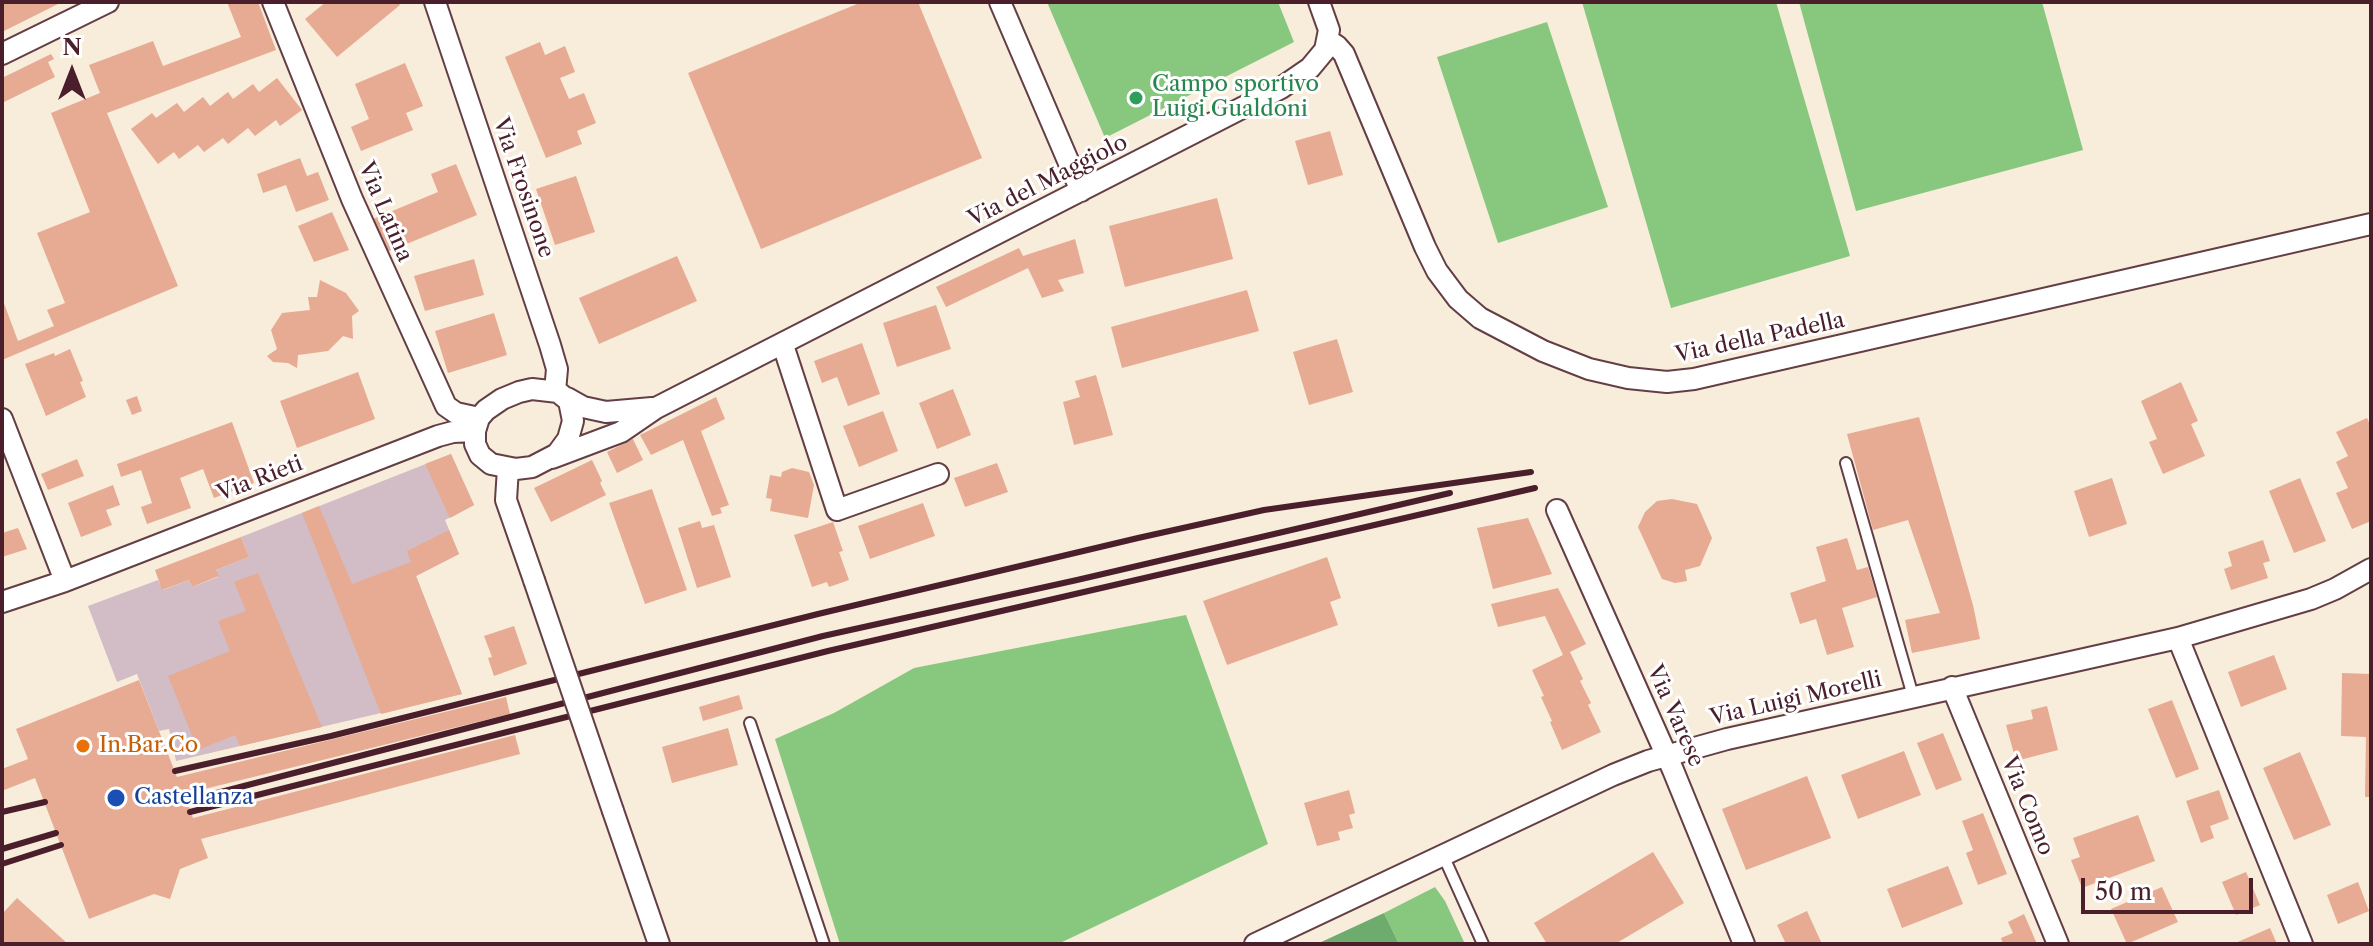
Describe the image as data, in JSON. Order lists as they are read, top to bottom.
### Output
{
  "streets": {
    "street": [
      "Via del Maggiolo",
      "Via Frosinone",
      "Via Latina",
      "Via della Padella",
      "Via Rieti",
      "Via Luigi Morelli",
      "Via Varese",
      "Via Como"
    ]
  },
  "crossings": [
    ["Via del Maggiolo", "Via Frosinone"],
    ["Via del Maggiolo", "Via Latina"],
    ["Via del Maggiolo", "Via della Padella"],
    ["Via del Maggiolo", "Via Rieti"],
    ["Via Frosinone", "Via Latina"],
    ["Via Frosinone", "Via Rieti"],
    ["Via Latina", "Via Rieti"],
    ["Via Luigi Morelli", "Via Varese"],
    ["Via Luigi Morelli", "Via Como"]
  ],
  "places": ["Campo sportivo Luigi Gualdoni", "In.Bar.Co", "Castellanza"],
  "scale_bar": "50 m",
  "north": "top"
}
